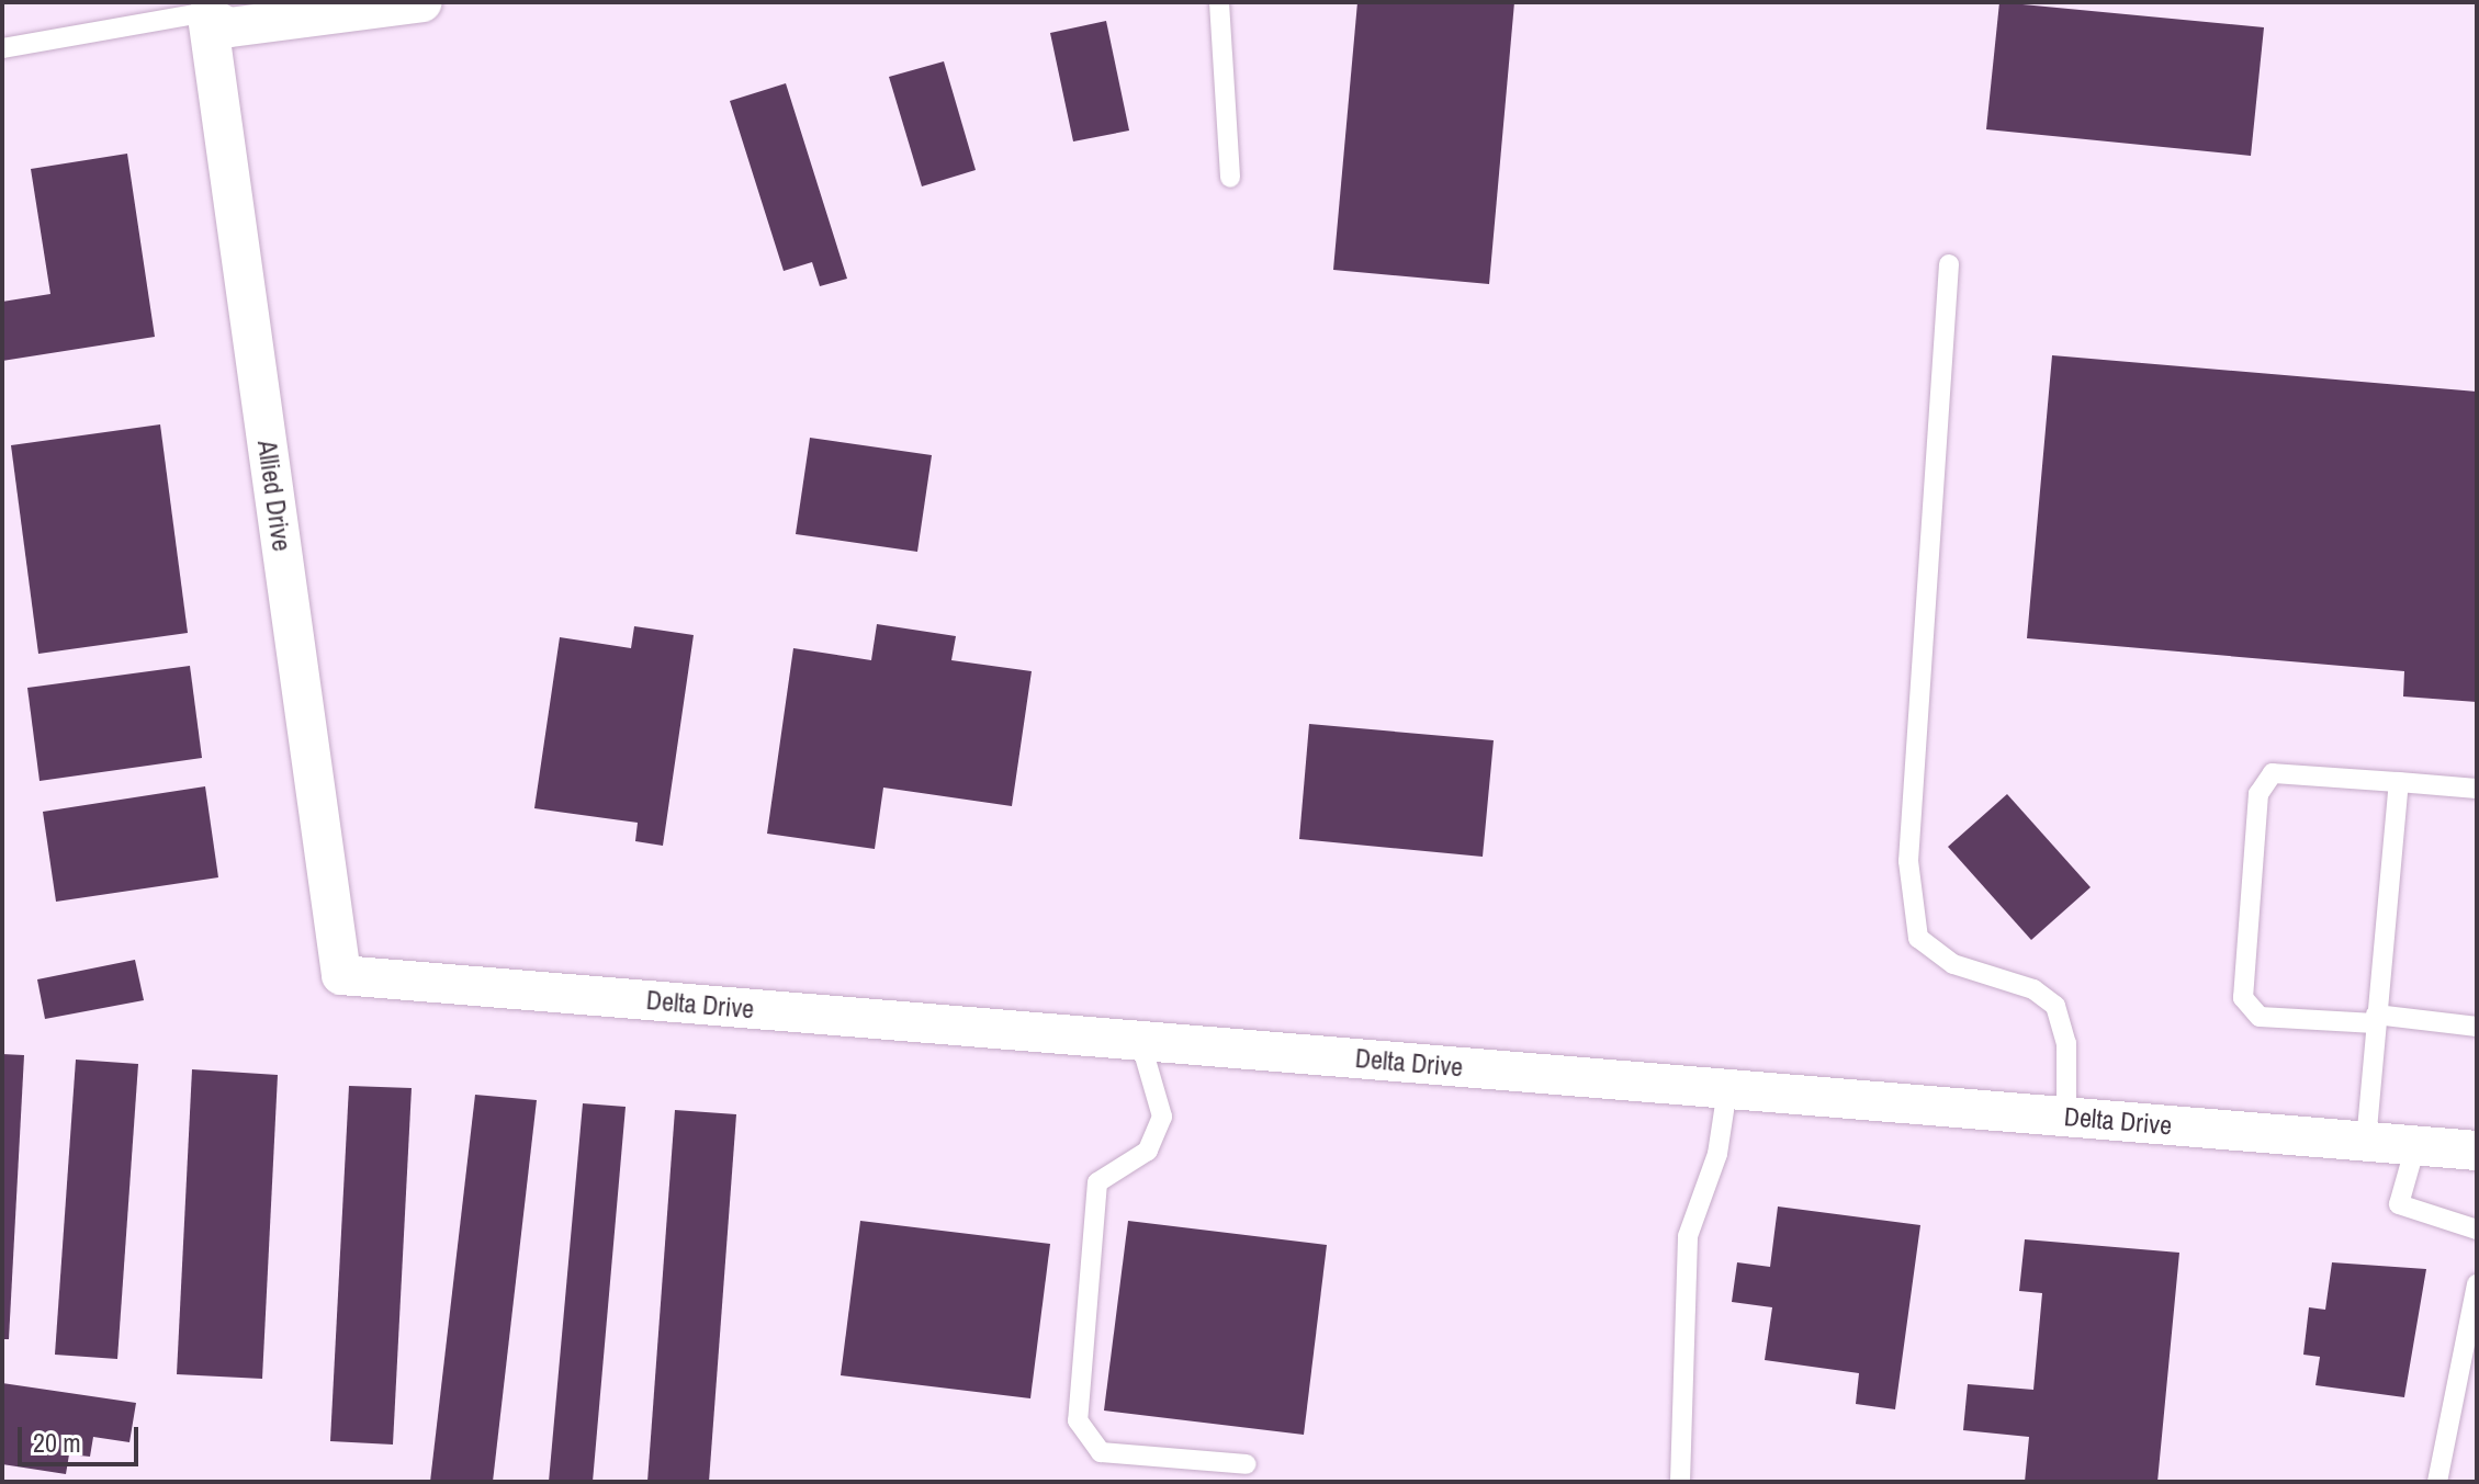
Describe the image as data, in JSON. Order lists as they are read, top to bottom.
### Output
{
  "streets": {
    "street": ["Allied Drive", "Delta Drive"]
  },
  "crossings": [
    ["Allied Drive", "Delta Drive"]
  ],
  "scale_bar": "20 m"
}
